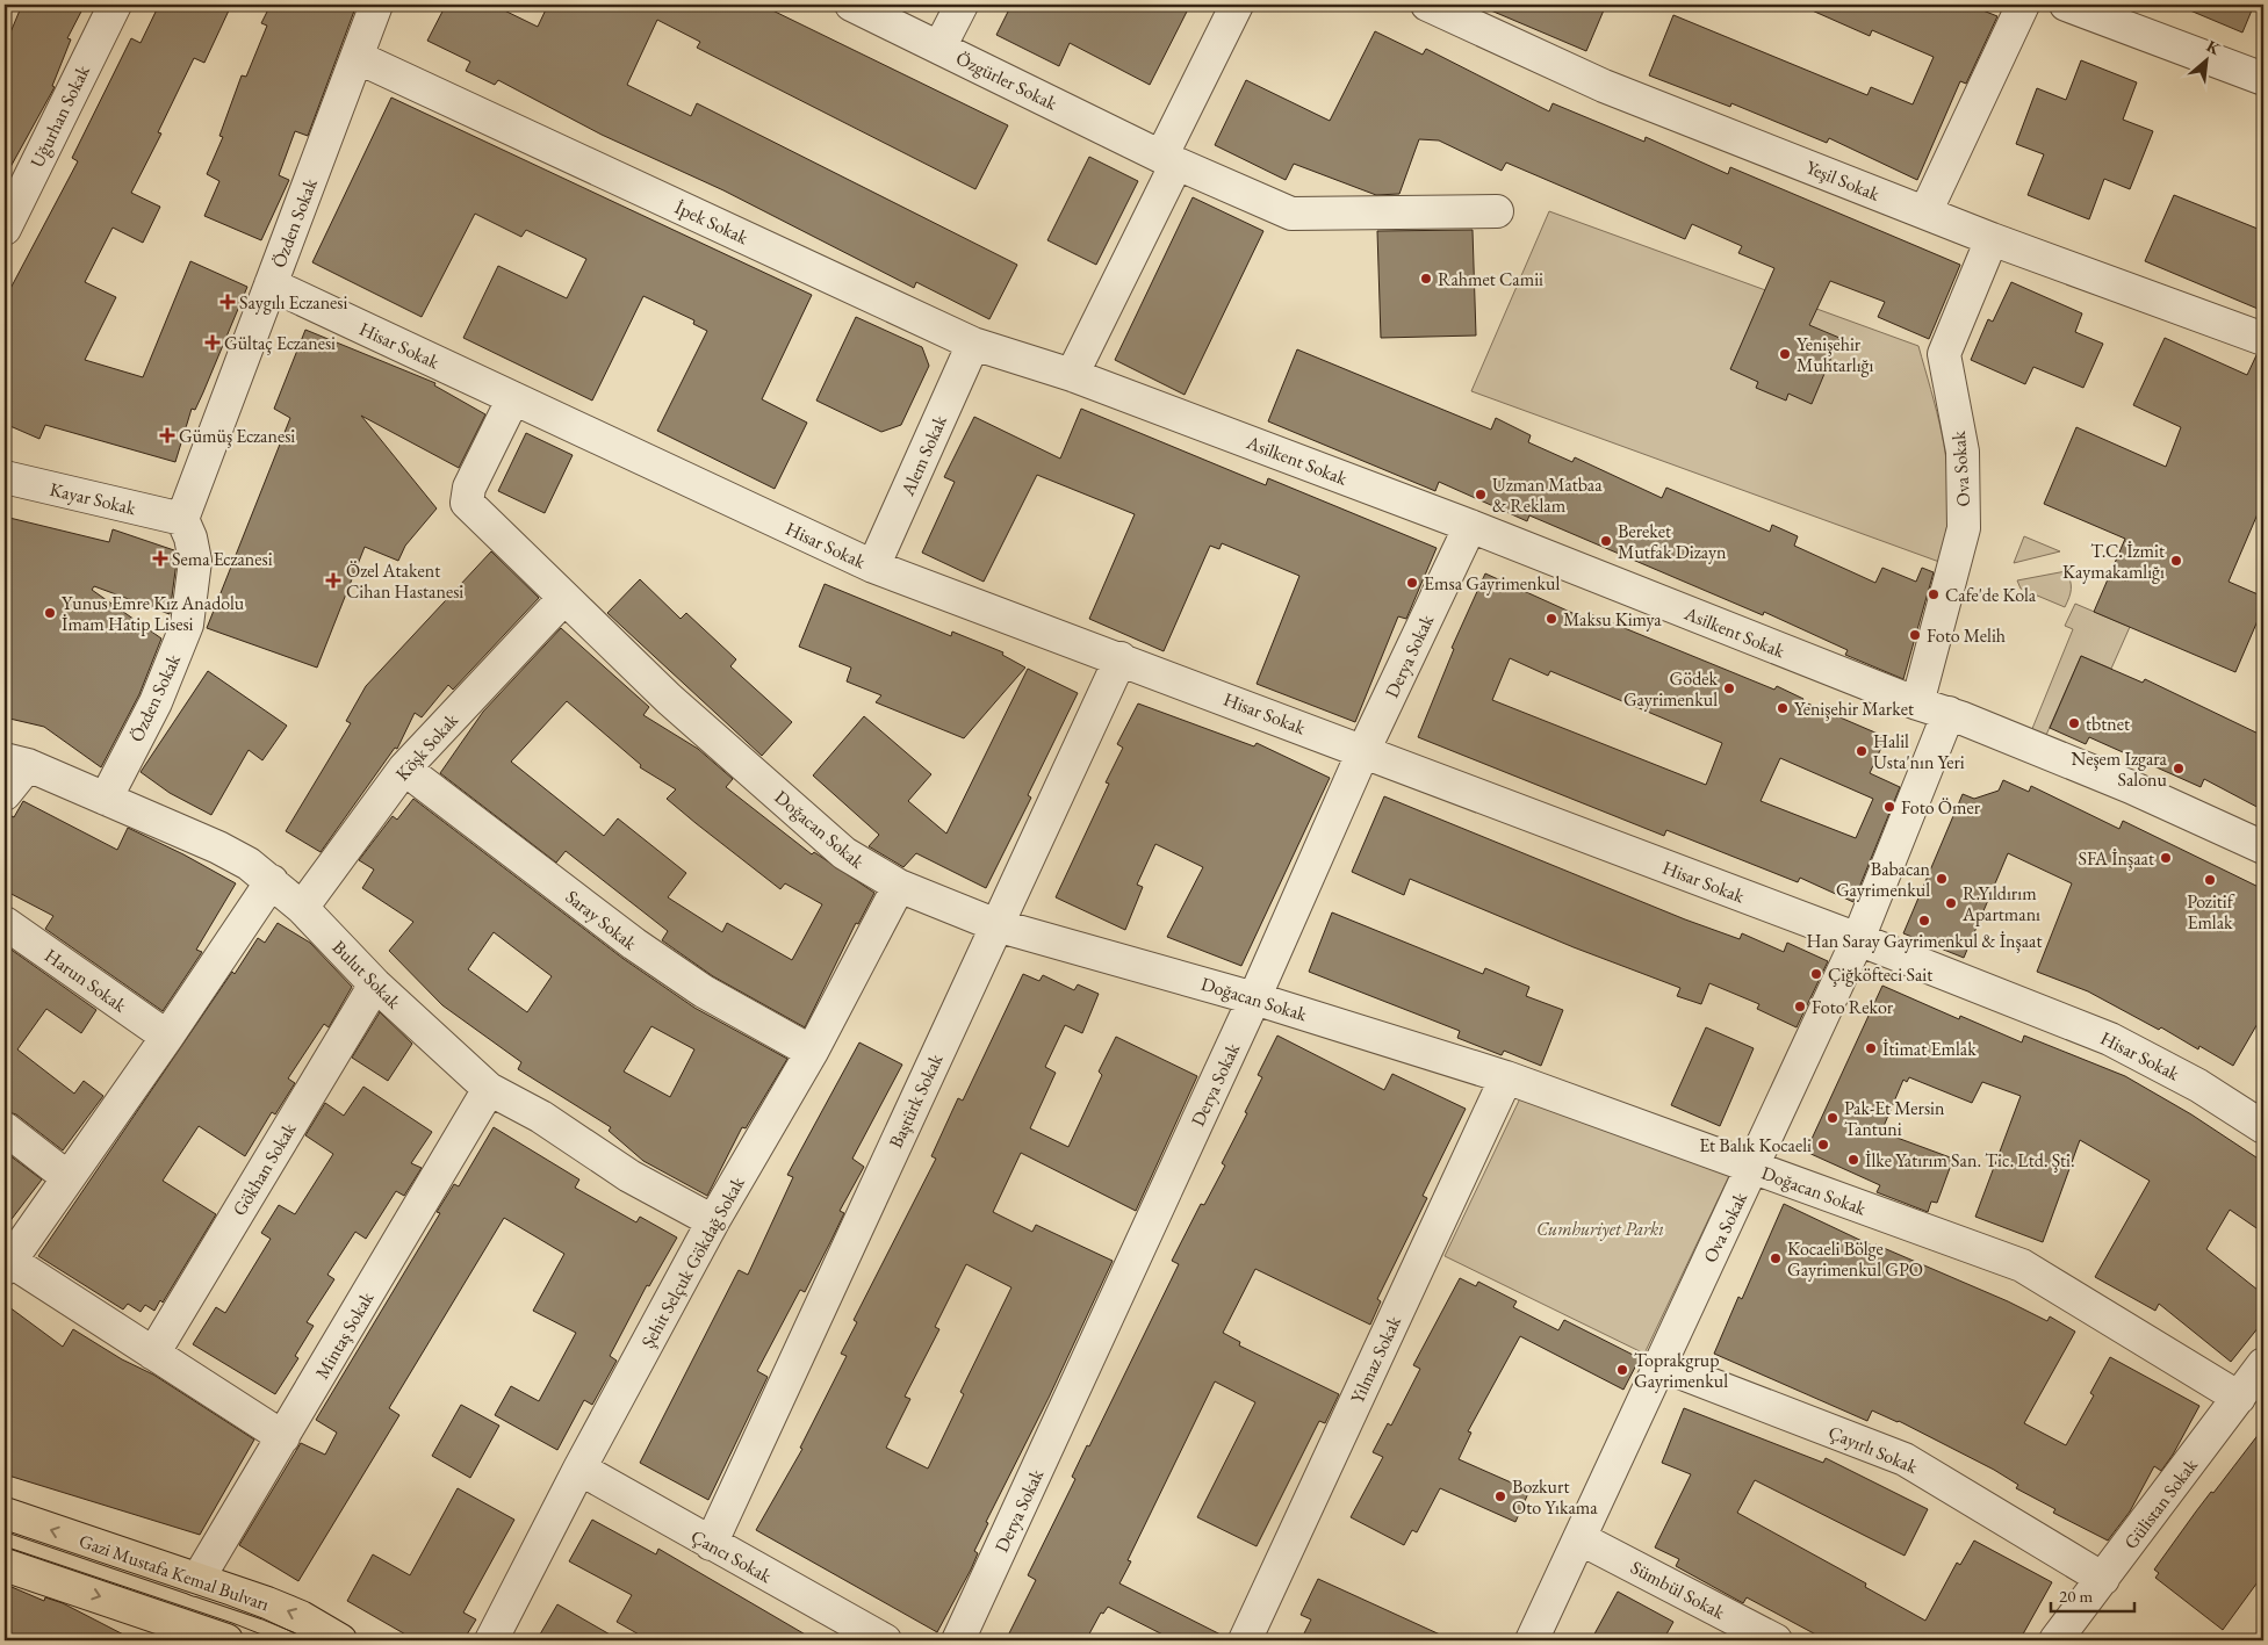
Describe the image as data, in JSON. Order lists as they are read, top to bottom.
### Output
{
  "streets": {
    "main road": ["Gazi Mustafa Kemal Bulvarı"],
    "street": [
      "Özgürler Sokak",
      "Uğurhan Sokak",
      "Yeşil Sokak",
      "İpek Sokak",
      "Özden Sokak",
      "Hisar Sokak",
      "Alem Sokak",
      "Asilkent Sokak",
      "Ova Sokak",
      "Kayar Sokak",
      "Derya Sokak",
      "Köşk Sokak",
      "Doğacan Sokak",
      "Saray Sokak",
      "Bulut Sokak",
      "Harun Sokak",
      "Baştürk Sokak",
      "Gökhan Sokak",
      "Şehit Selçuk Gökdağ Sokak",
      "Mintaş Sokak",
      "Yılmaz Sokak",
      "Çayırlı Sokak",
      "Gülistan Sokak",
      "Çancı Sokak",
      "Sümbül Sokak"
    ]
  },
  "crossings": [
    ["Yeşil Sokak", "Ova Sokak"],
    ["İpek Sokak", "Özden Sokak"],
    ["İpek Sokak", "Alem Sokak"],
    ["İpek Sokak", "Asilkent Sokak"],
    ["Özden Sokak", "Hisar Sokak"],
    ["Özden Sokak", "Kayar Sokak"],
    ["Özden Sokak", "Bulut Sokak"],
    ["Hisar Sokak", "Alem Sokak"],
    ["Hisar Sokak", "Ova Sokak"],
    ["Hisar Sokak", "Derya Sokak"],
    ["Hisar Sokak", "Doğacan Sokak"],
    ["Hisar Sokak", "Baştürk Sokak"],
    ["Asilkent Sokak", "Ova Sokak"],
    ["Asilkent Sokak", "Derya Sokak"],
    ["Ova Sokak", "Doğacan Sokak"],
    ["Ova Sokak", "Çayırlı Sokak"],
    ["Ova Sokak", "Sümbül Sokak"],
    ["Derya Sokak", "Doğacan Sokak"],
    ["Köşk Sokak", "Doğacan Sokak"],
    ["Köşk Sokak", "Saray Sokak"],
    ["Köşk Sokak", "Bulut Sokak"],
    ["Doğacan Sokak", "Baştürk Sokak"],
    ["Doğacan Sokak", "Şehit Selçuk Gökdağ Sokak"],
    ["Doğacan Sokak", "Yılmaz Sokak"],
    ["Doğacan Sokak", "Gülistan Sokak"],
    ["Saray Sokak", "Şehit Selçuk Gökdağ Sokak"],
    ["Bulut Sokak", "Gökhan Sokak"],
    ["Bulut Sokak", "Şehit Selçuk Gökdağ Sokak"],
    ["Bulut Sokak", "Mintaş Sokak"],
    ["Baştürk Sokak", "Çancı Sokak"],
    ["Şehit Selçuk Gökdağ Sokak", "Çancı Sokak"],
    ["Mintaş Sokak", "Gazi Mustafa Kemal Bulvarı"],
    ["Çayırlı Sokak", "Gülistan Sokak"]
  ],
  "parks": ["Cumhuriyet Parkı"],
  "places": {
    "other": [
      "Rahmet Camii",
      "Yenişehir Muhtarlığı",
      "Uzman Matbaa & Reklam",
      "Bereket Mutfak Dizayn",
      "T.C. İzmit Kaymakamlığı",
      "Emsa Gayrimenkul",
      "Cafe'de Kola",
      "Yunus Emre Kız Anadolu İmam Hatip Lisesi",
      "Maksu Kimya",
      "Foto Melih",
      "Gödek Gayrimenkul",
      "Yenişehir Market",
      "tbtnet",
      "Halil Usta'nın Yeri",
      "Neşem Izgara Salonu",
      "Foto Ömer",
      "SFA İnşaat",
      "Babacan Gayrimenkul",
      "Pozitif Emlak",
      "R.Yıldırım Apartmanı",
      "Han Saray Gayrimenkul & İnşaat",
      "Çiğköfteci Sait",
      "Foto Rekor",
      "İtimat Emlak",
      "Pak-Et Mersin Tantuni",
      "Et Balık Kocaeli",
      "İlke Yatırım San. Tic. Ltd. Şti.",
      "Kocaeli Bölge Gayrimenkul GPO",
      "Toprakgrup Gayrimenkul",
      "Bozkurt Oto Yıkama"
    ],
    "health": [
      "Saygılı Eczanesi",
      "Gültaç Eczanesi",
      "Gümüş Eczanesi",
      "Sema Eczanesi",
      "Özel Atakent Cihan Hastanesi"
    ]
  },
  "scale_bar": "20 m",
  "north": "top right"
}
